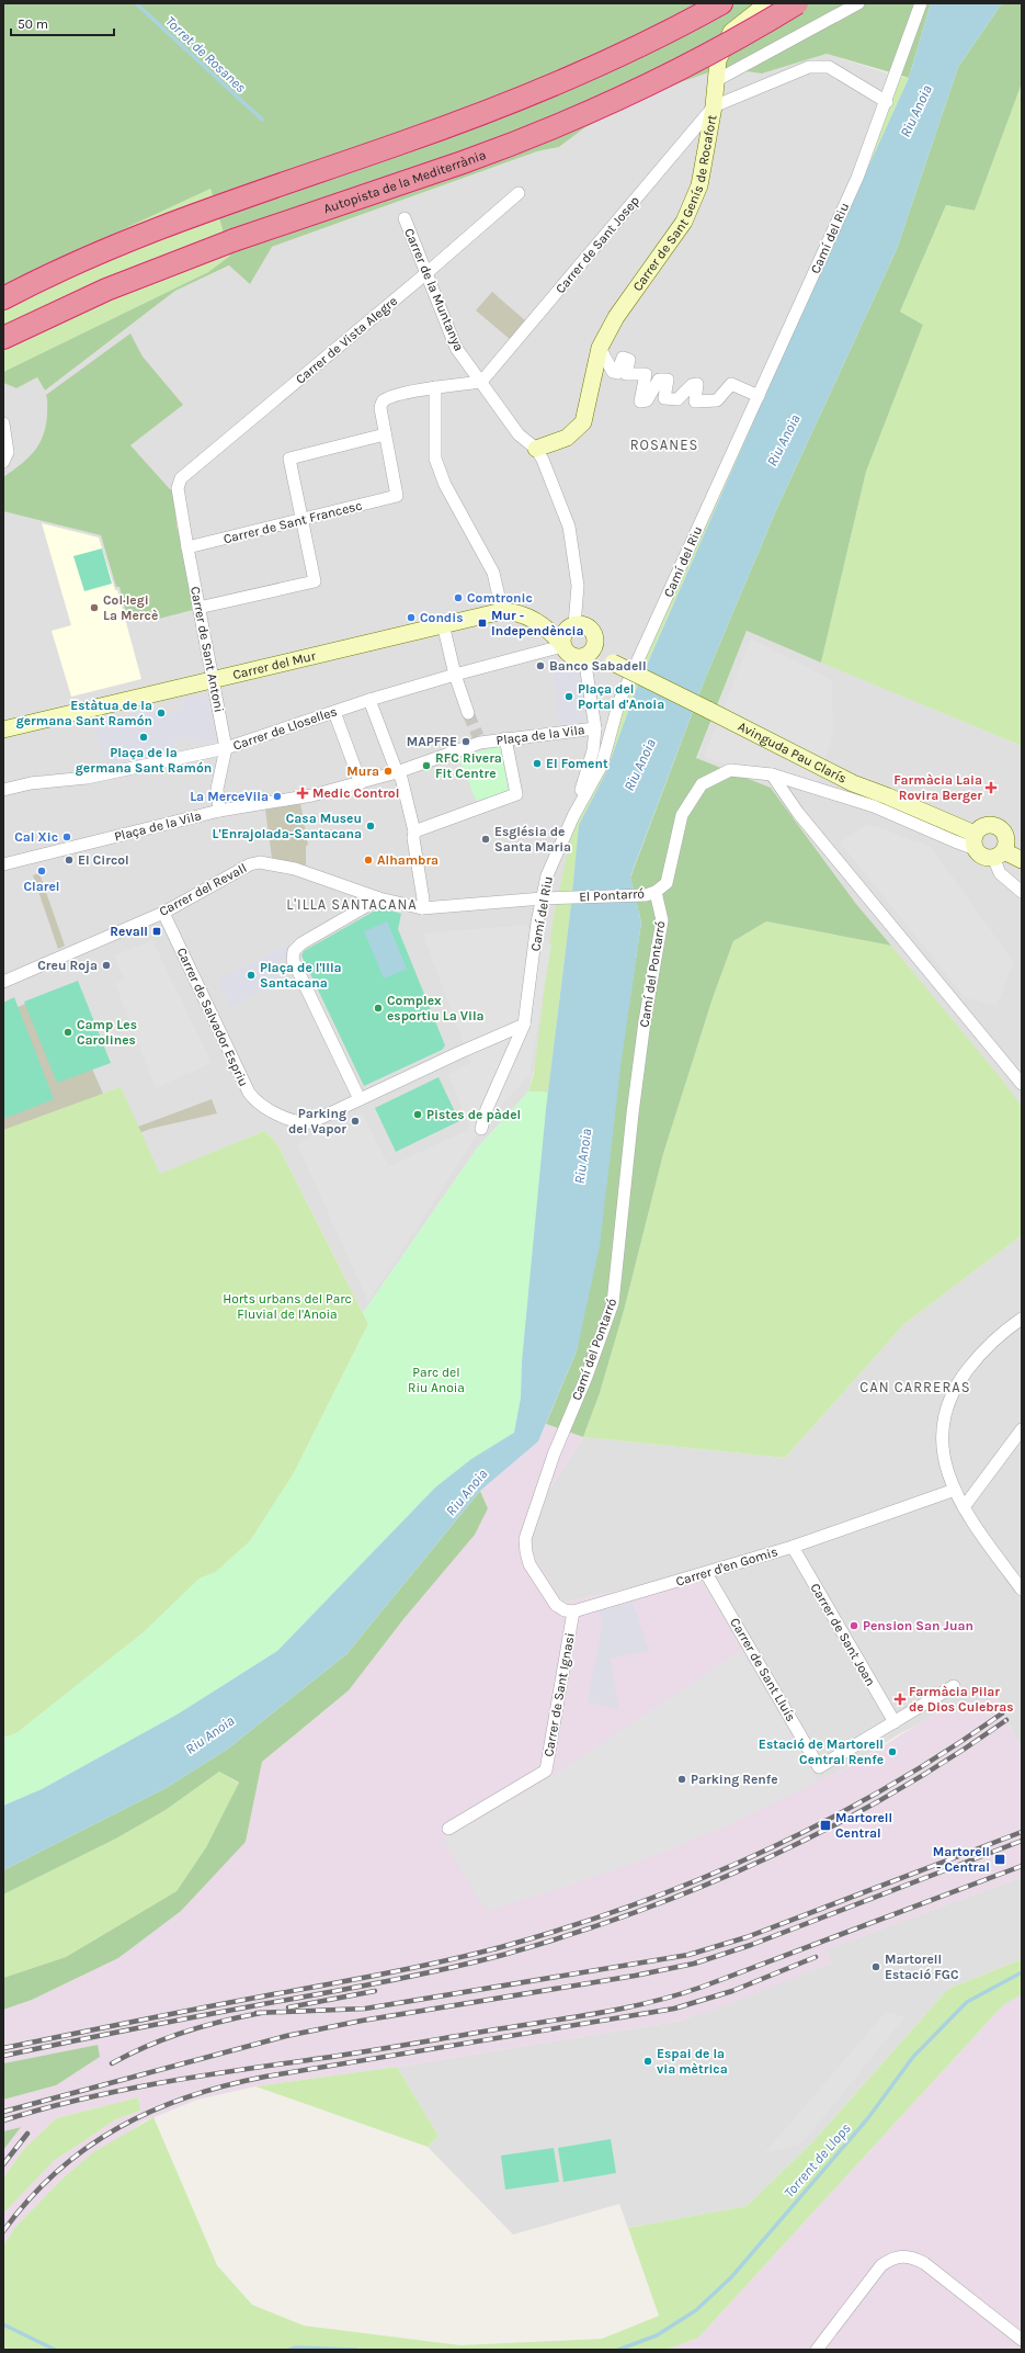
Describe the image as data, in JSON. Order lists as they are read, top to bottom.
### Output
{
  "streets": {
    "highway": ["Autopista de la Mediterrània"],
    "main road": ["Carrer de Sant Genís de Rocafort", "Carrer del Mur", "Avinguda Pau Clarís"],
    "street": [
      "Camí del Riu",
      "Carrer de Sant Josep",
      "Carrer de la Muntanya",
      "Carrer de Vista Alegre",
      "Carrer de Sant Francesc",
      "Carrer de Sant Antoni",
      "Carrer de Lloselles",
      "Plaça de la Vila",
      "Carrer del Revall",
      "El Pontarró",
      "Camí del Pontarró",
      "Carrer de Salvador Espriu",
      "Carrer d'en Gomis",
      "Carrer de Sant Joan",
      "Carrer de Sant Lluís",
      "Carrer de Sant Ignasi"
    ]
  },
  "crossings": [
    ["Carrer de Sant Genís de Rocafort", "Camí del Riu"],
    ["Carrer de Sant Genís de Rocafort", "Carrer de Sant Josep"],
    ["Carrer de Sant Genís de Rocafort", "Carrer de la Muntanya"],
    ["Camí del Riu", "Carrer del Revall"],
    ["Camí del Riu", "Carrer de Salvador Espriu"],
    ["Carrer de Sant Josep", "Carrer de la Muntanya"],
    ["Carrer de la Muntanya", "Carrer de Vista Alegre"],
    ["Carrer de Vista Alegre", "Carrer de Sant Antoni"],
    ["Carrer de Sant Francesc", "Carrer de Sant Antoni"],
    ["Carrer de Sant Antoni", "Carrer del Mur"],
    ["Carrer de Sant Antoni", "Carrer de Lloselles"],
    ["Carrer de Sant Antoni", "Plaça de la Vila"],
    ["Carrer de Lloselles", "Avinguda Pau Clarís"],
    ["Carrer del Revall", "El Pontarró"],
    ["Carrer del Revall", "Carrer de Salvador Espriu"],
    ["El Pontarró", "Camí del Pontarró"],
    ["Camí del Pontarró", "Carrer d'en Gomis"],
    ["Camí del Pontarró", "Carrer de Sant Ignasi"],
    ["Carrer d'en Gomis", "Carrer de Sant Joan"],
    ["Carrer d'en Gomis", "Carrer de Sant Lluís"],
    ["Carrer d'en Gomis", "Carrer de Sant Ignasi"],
    ["Carrer de Sant Joan", "Carrer de Sant Lluís"]
  ],
  "districts": ["ROSANES", "L'ILLA SANTACANA", "CAN CARRERAS"],
  "water": ["Torret de Rosanes", "Riu Anoia", "Torrent de Llops"],
  "parks": ["Horts urbans del Parc Fluvial de l'Anoia", "Parc del Riu Anoia"],
  "places": {
    "other": [
      "Comtronic",
      "Col·legi La Mercè",
      "Condis",
      "Banco Sabadell",
      "Plaça del Portal d'Anoia",
      "Estàtua de la germana Sant Ramón",
      "Plaça de la germana Sant Ramón",
      "MAPFRE",
      "El Foment",
      "RFC Rivera Fit Centre",
      "Mura",
      "La MerceVila",
      "Casa Museu L'Enrajolada-Santacana",
      "Cal Xic",
      "Església de Santa Maria",
      "El Circol",
      "Alhambra",
      "Clarel",
      "Creu Roja",
      "Plaça de l'Illa Santacana",
      "Complex esportiu La Vila",
      "Camp Les Carolines",
      "Pistes de pàdel",
      "Parking del Vapor",
      "Pension San Juan",
      "Estació de Martorell Central Renfe",
      "Parking Renfe",
      "Martorell Estació FGC",
      "Espai de la via mètrica"
    ],
    "transit": [
      "Mur - Independència",
      "Revall",
      "Martorell Central",
      "Martorell - Central"
    ],
    "health": ["Farmàcia Laia Rovira Berger", "Medic Control", "Farmàcia Pilar de Dios Culebras"]
  },
  "scale_bar": "50 m"
}
